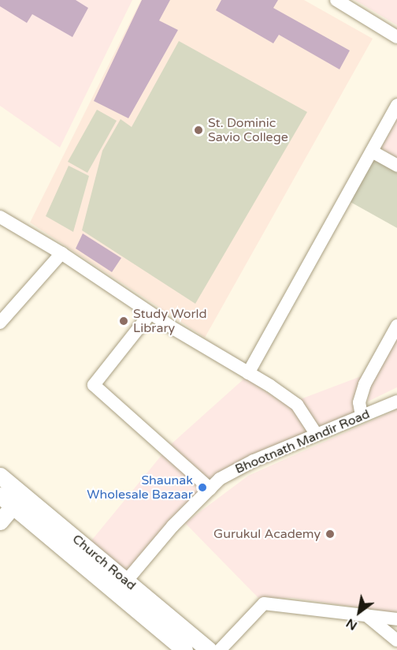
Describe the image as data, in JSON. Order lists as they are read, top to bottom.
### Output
{
  "streets": {
    "street": ["Bhootnath Mandir Road", "Church Road"]
  },
  "crossings": [
    ["Bhootnath Mandir Road", "Church Road"]
  ],
  "places": [
    "St. Dominic Savio College",
    "Study World Library",
    "Shaunak Wholesale Bazaar",
    "Gurukul Academy"
  ],
  "north": "bottom left"
}
